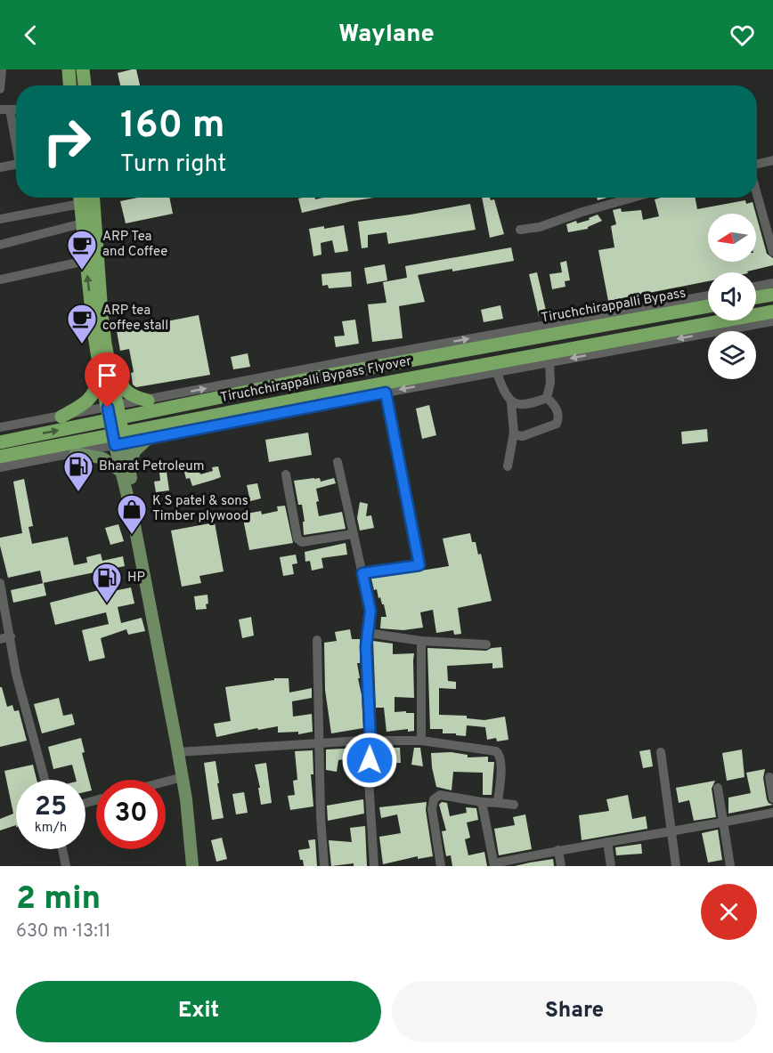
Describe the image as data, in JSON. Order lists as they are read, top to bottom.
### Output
{
  "streets": {
    "highway": ["Tiruchchirappalli Bypass", "Tiruchchirappalli Bypass Flyover"]
  },
  "crossings": [
    ["Tiruchchirappalli Bypass", "Tiruchchirappalli Bypass Flyover"]
  ],
  "places": {
    "cafe": ["ARP Tea and Coffee", "ARP tea coffee stall"],
    "fuel station": ["Bharat Petroleum", "HP"],
    "shop": ["K S patel & sons Timber plywood"]
  },
  "north": "left",
  "page": {
    "header": "Waylane",
    "turn": ["160 m", "Turn right"],
    "speed": "25 km/h",
    "limit": "30",
    "heading": ["2 min", "630 m · 13:11"],
    "buttons": ["Exit", "Share"]
  }
}
